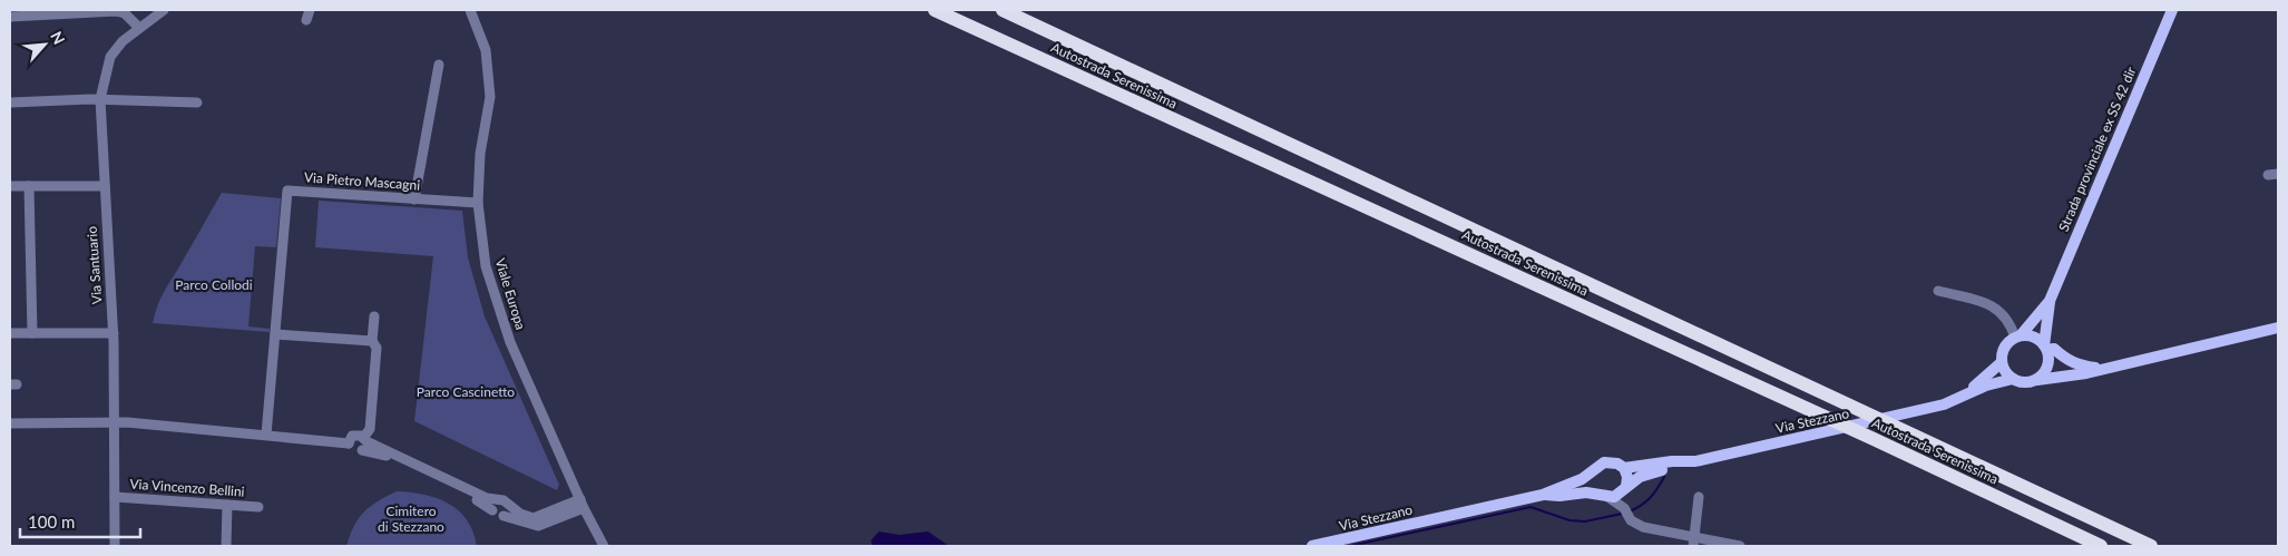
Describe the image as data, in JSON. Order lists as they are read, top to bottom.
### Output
{
  "streets": {
    "highway": ["Autostrada Serenissima"],
    "main road": ["Strada provinciale ex SS 42 dir", "Via Stezzano"],
    "street": [
      "Via Pietro Mascagni",
      "Via Santuario",
      "Viale Europa",
      "Via Vincenzo Bellini"
    ]
  },
  "crossings": [
    ["Strada provinciale ex SS 42 dir", "Via Stezzano"],
    ["Via Pietro Mascagni", "Viale Europa"],
    ["Via Santuario", "Via Vincenzo Bellini"]
  ],
  "parks": ["Parco Collodi", "Parco Cascinetto", "Cimitero di Stezzano"],
  "scale_bar": "100 m",
  "north": "top right"
}
